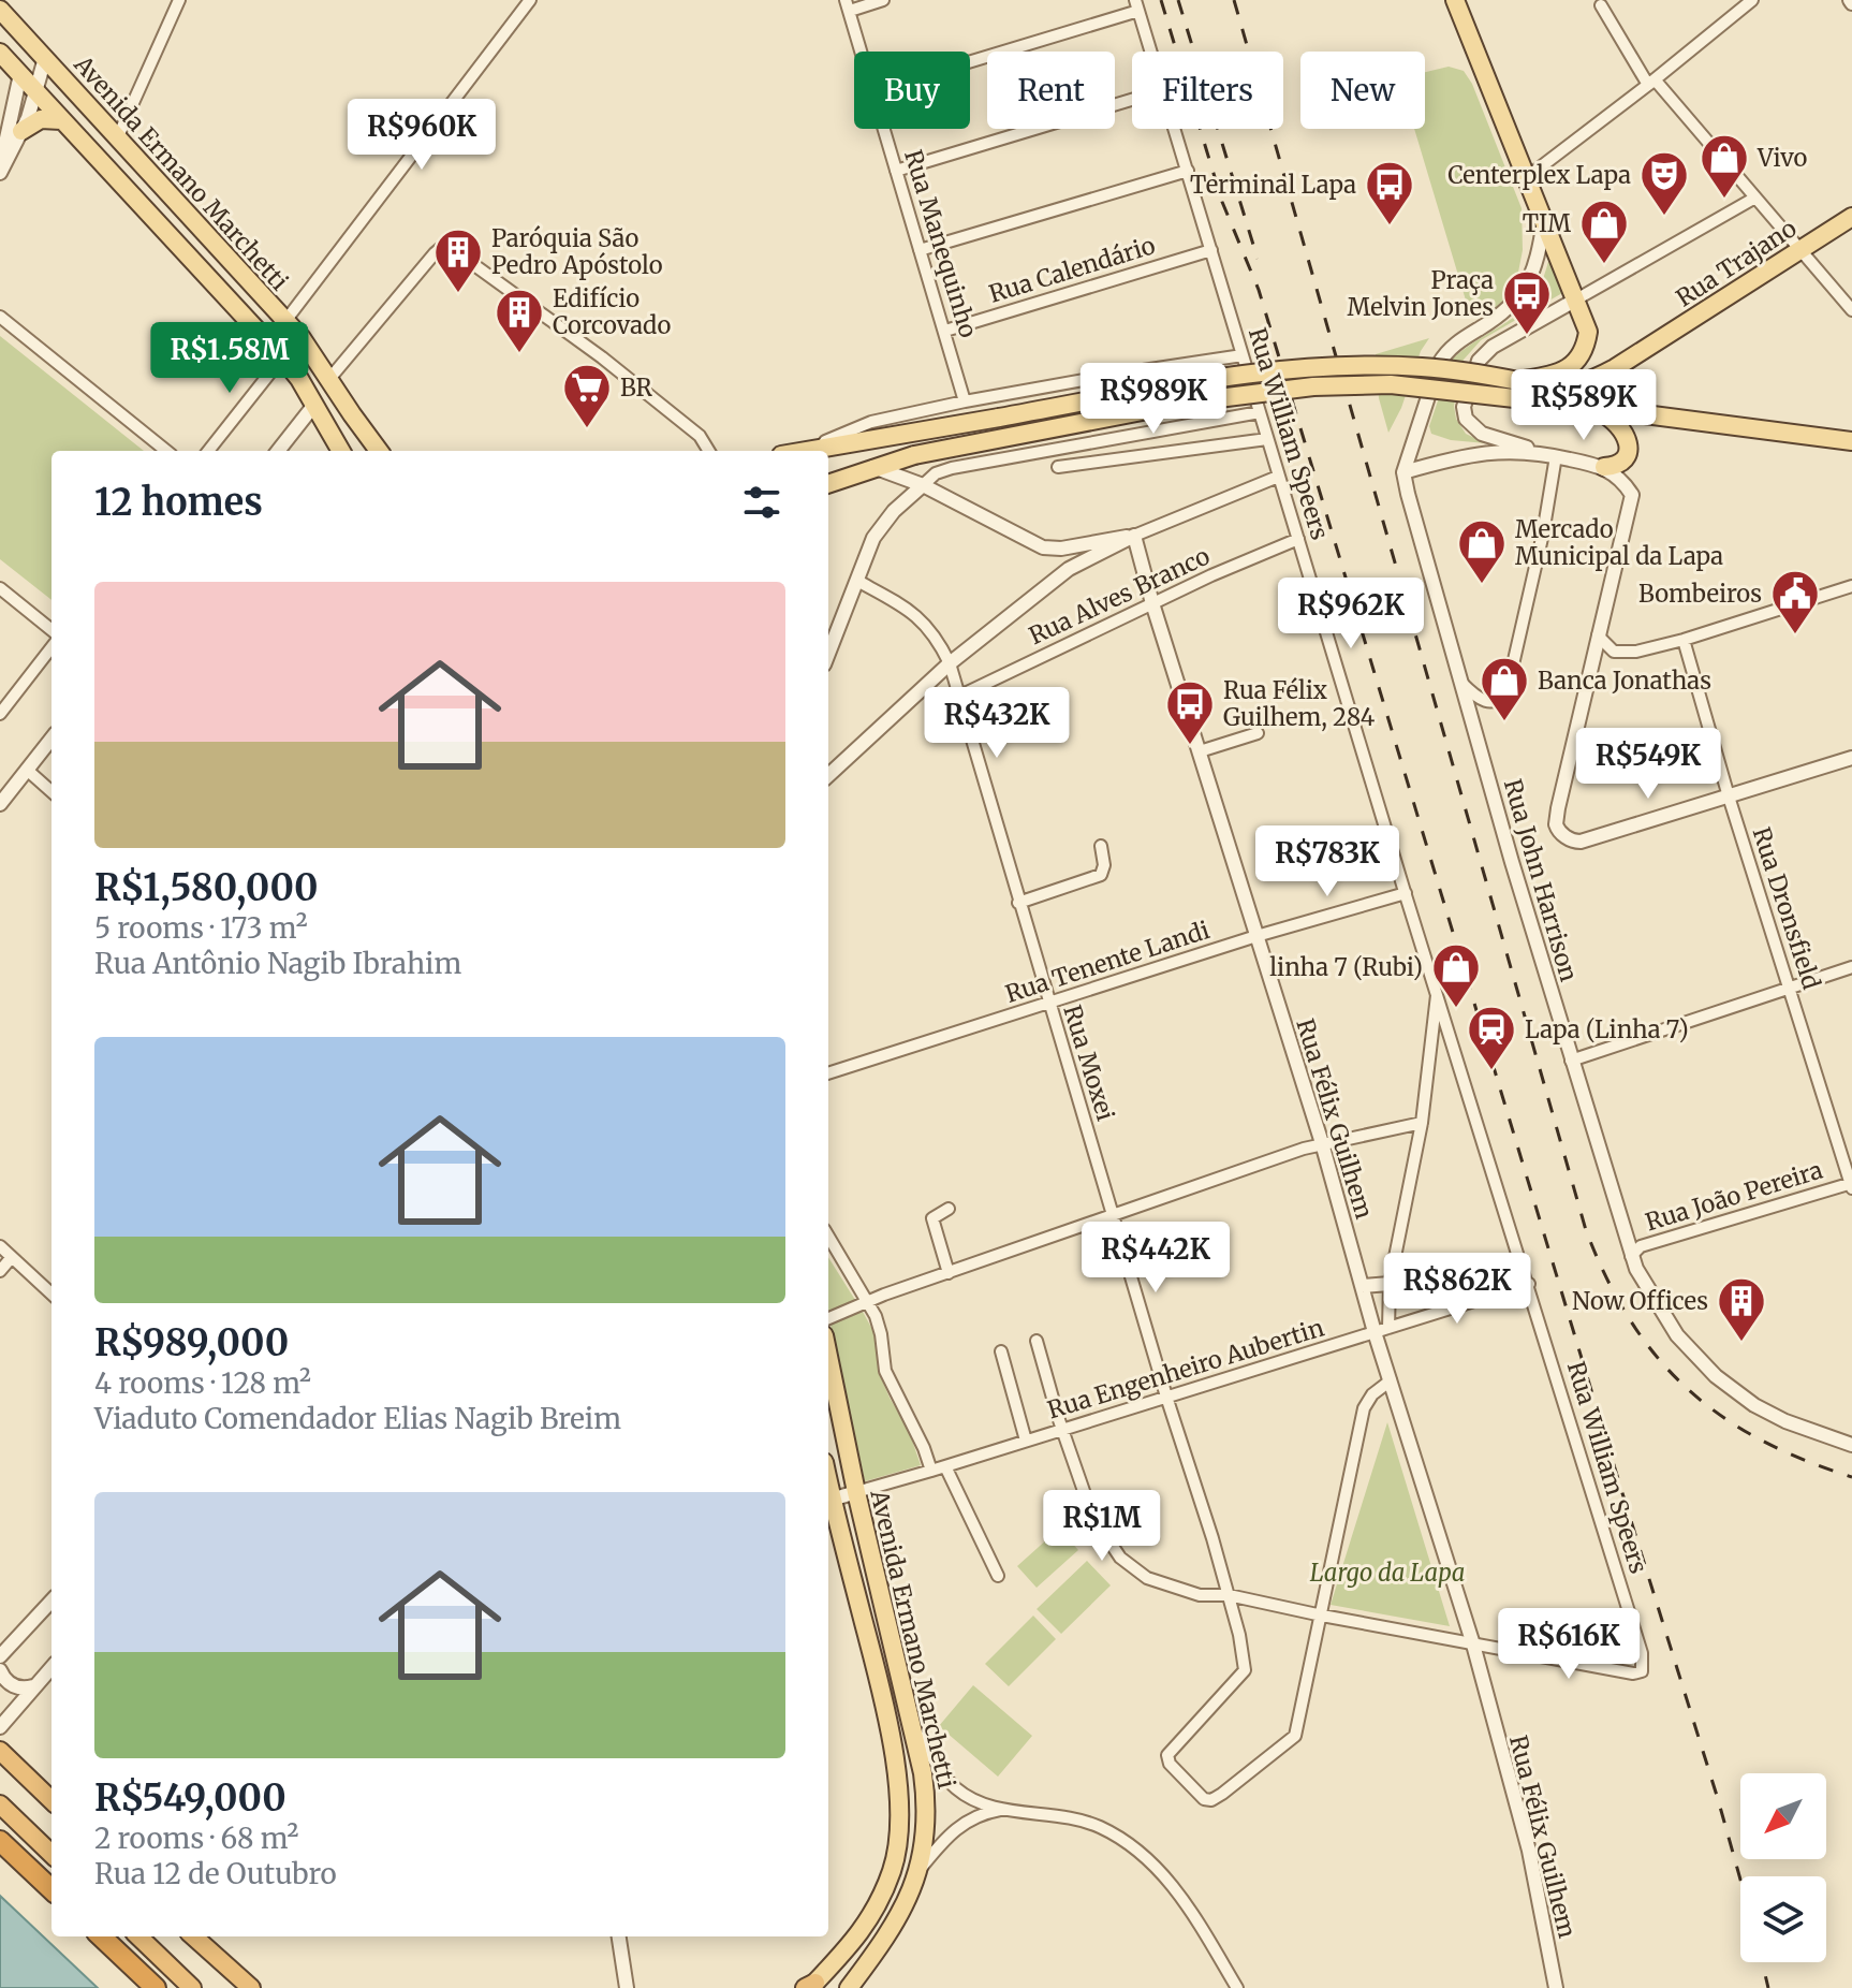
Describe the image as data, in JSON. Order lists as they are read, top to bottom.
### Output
{
  "streets": {
    "main road": ["Avenida Ermano Marchetti", "Rua Trajano"],
    "street": [
      "Rua Manequinho",
      "Rua Calendário",
      "Rua William Speers",
      "Rua Alves Branco",
      "Rua John Harrison",
      "Rua Dronsfield",
      "Rua Tenente Landi",
      "Rua Moxei",
      "Rua Félix Guilhem",
      "Rua João Pereira",
      "Rua Engenheiro Aubertin"
    ]
  },
  "crossings": [
    ["Avenida Ermano Marchetti", "Rua Engenheiro Aubertin"],
    ["Rua Manequinho", "Rua Calendário"],
    ["Rua Calendário", "Rua William Speers"],
    ["Rua William Speers", "Rua Alves Branco"],
    ["Rua William Speers", "Rua Tenente Landi"],
    ["Rua William Speers", "Rua Félix Guilhem"],
    ["Rua William Speers", "Rua Engenheiro Aubertin"],
    ["Rua Alves Branco", "Rua Moxei"],
    ["Rua Alves Branco", "Rua Félix Guilhem"],
    ["Rua John Harrison", "Rua João Pereira"],
    ["Rua Dronsfield", "Rua João Pereira"],
    ["Rua Tenente Landi", "Rua Moxei"],
    ["Rua Tenente Landi", "Rua Félix Guilhem"],
    ["Rua Moxei", "Rua Engenheiro Aubertin"],
    ["Rua Félix Guilhem", "Rua Engenheiro Aubertin"]
  ],
  "parks": ["Largo da Lapa"],
  "places": {
    "shop": [
      "Vivo",
      "TIM",
      "Mercado Municipal da Lapa",
      "Banca Jonathas",
      "linha 7 (Rubi)"
    ],
    "theatre": ["Centerplex Lapa"],
    "bus stop": ["Terminal Lapa", "Praça Melvin Jones", "Rua Félix Guilhem, 284"],
    "building": ["Paróquia São Pedro Apóstolo", "Edifício Corcovado", "Now Offices"],
    "supermarket": ["BR"],
    "public building": ["Bombeiros"],
    "station": ["Lapa (Linha 7)"]
  },
  "north": "bottom left",
  "page": {
    "chip": [
      "Buy",
      "Rent",
      "Filters",
      "New"
    ],
    "price": [
      "R$960K",
      "R$1.58M",
      "R$989K",
      "R$589K",
      "R$962K",
      "R$432K",
      "R$549K",
      "R$783K",
      "R$442K",
      "R$862K",
      "R$1M",
      "R$616K"
    ],
    "heading": "12 homes",
    "list": [
      {
        "name": "R$1,580,000",
        "note": "5 rooms · 173 m² · Rua Antônio Nagib Ibrahim"
      },
      {
        "name": "R$989,000",
        "note": "4 rooms · 128 m² · Viaduto Comendador Elias Nagib Breim"
      },
      {
        "name": "R$549,000",
        "note": "2 rooms · 68 m² · Rua 12 de Outubro"
      }
    ]
  }
}
